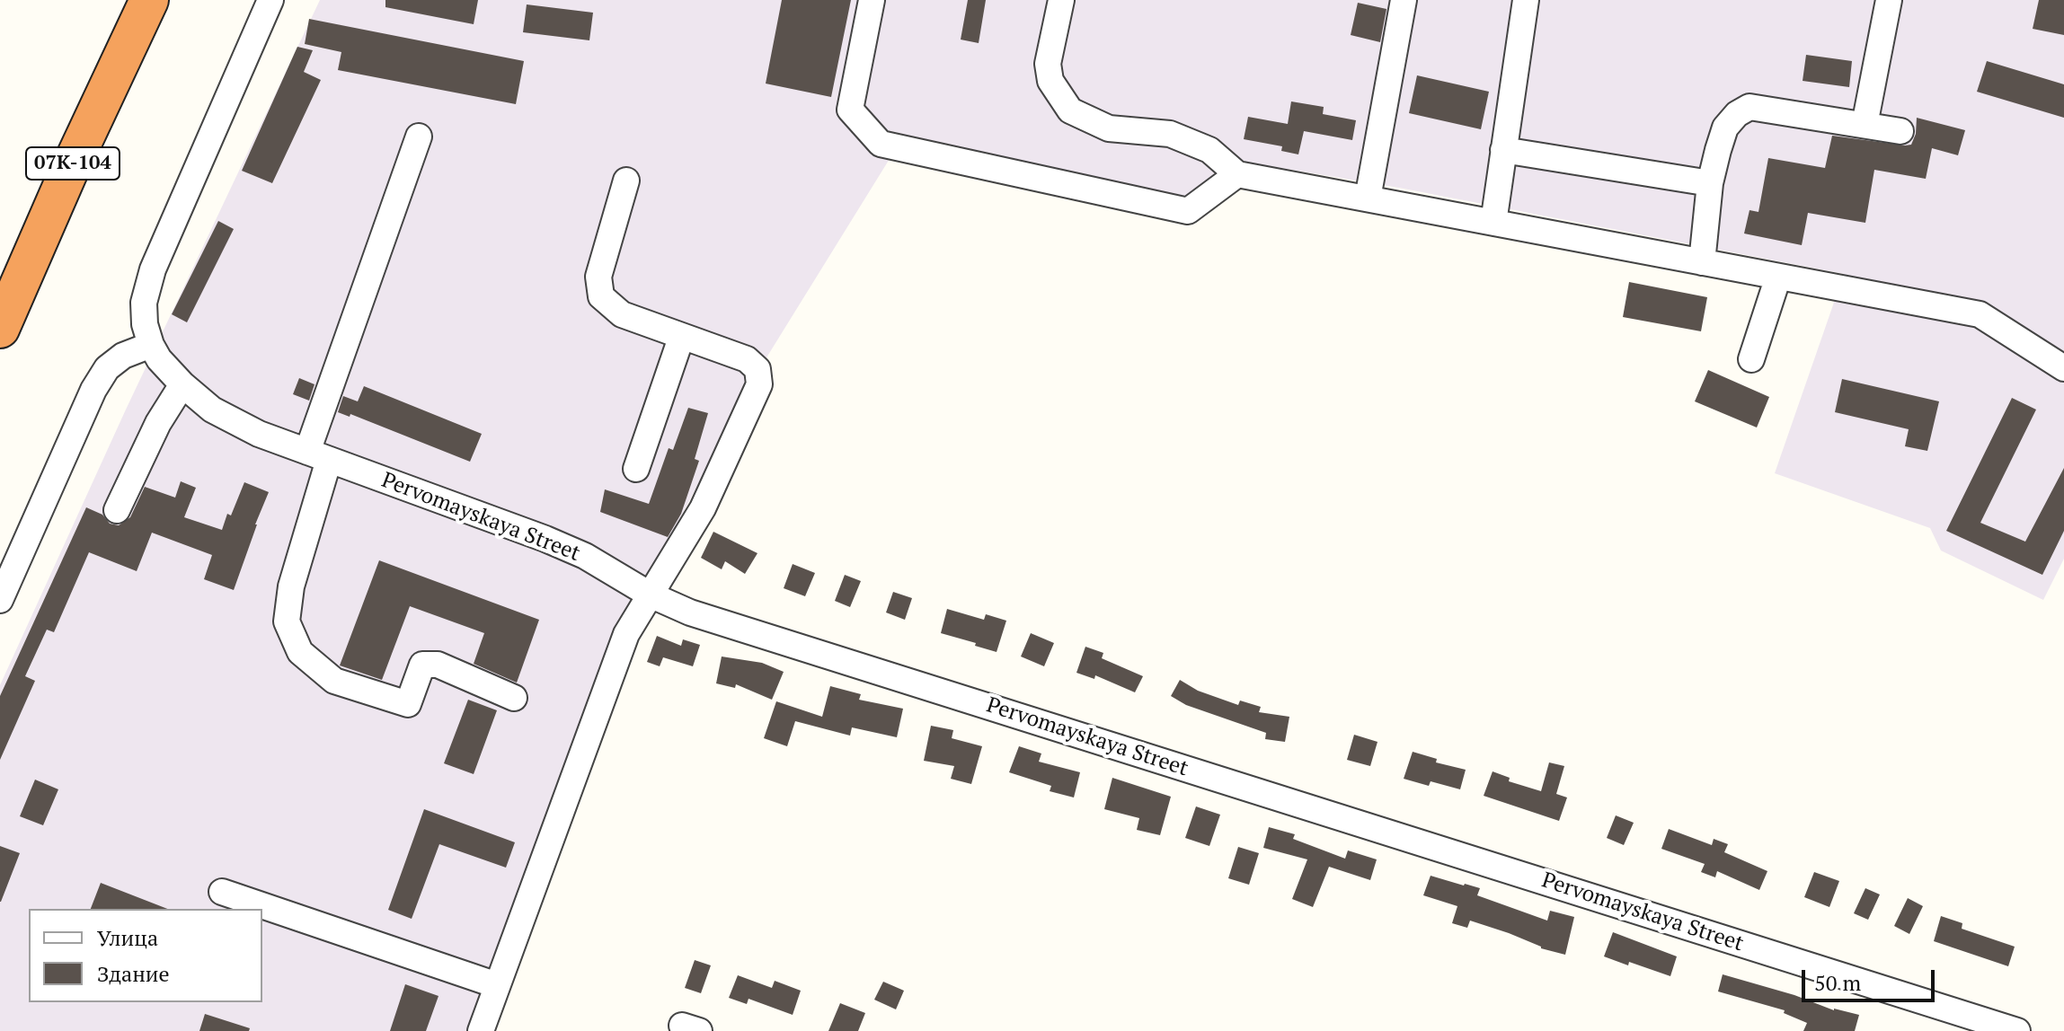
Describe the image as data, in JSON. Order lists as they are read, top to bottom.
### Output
{
  "streets": {
    "highway": ["07К-104"],
    "street": ["Pervomayskaya Street"]
  },
  "legend": ["Улица", "Здание"],
  "scale_bar": "50 m"
}
